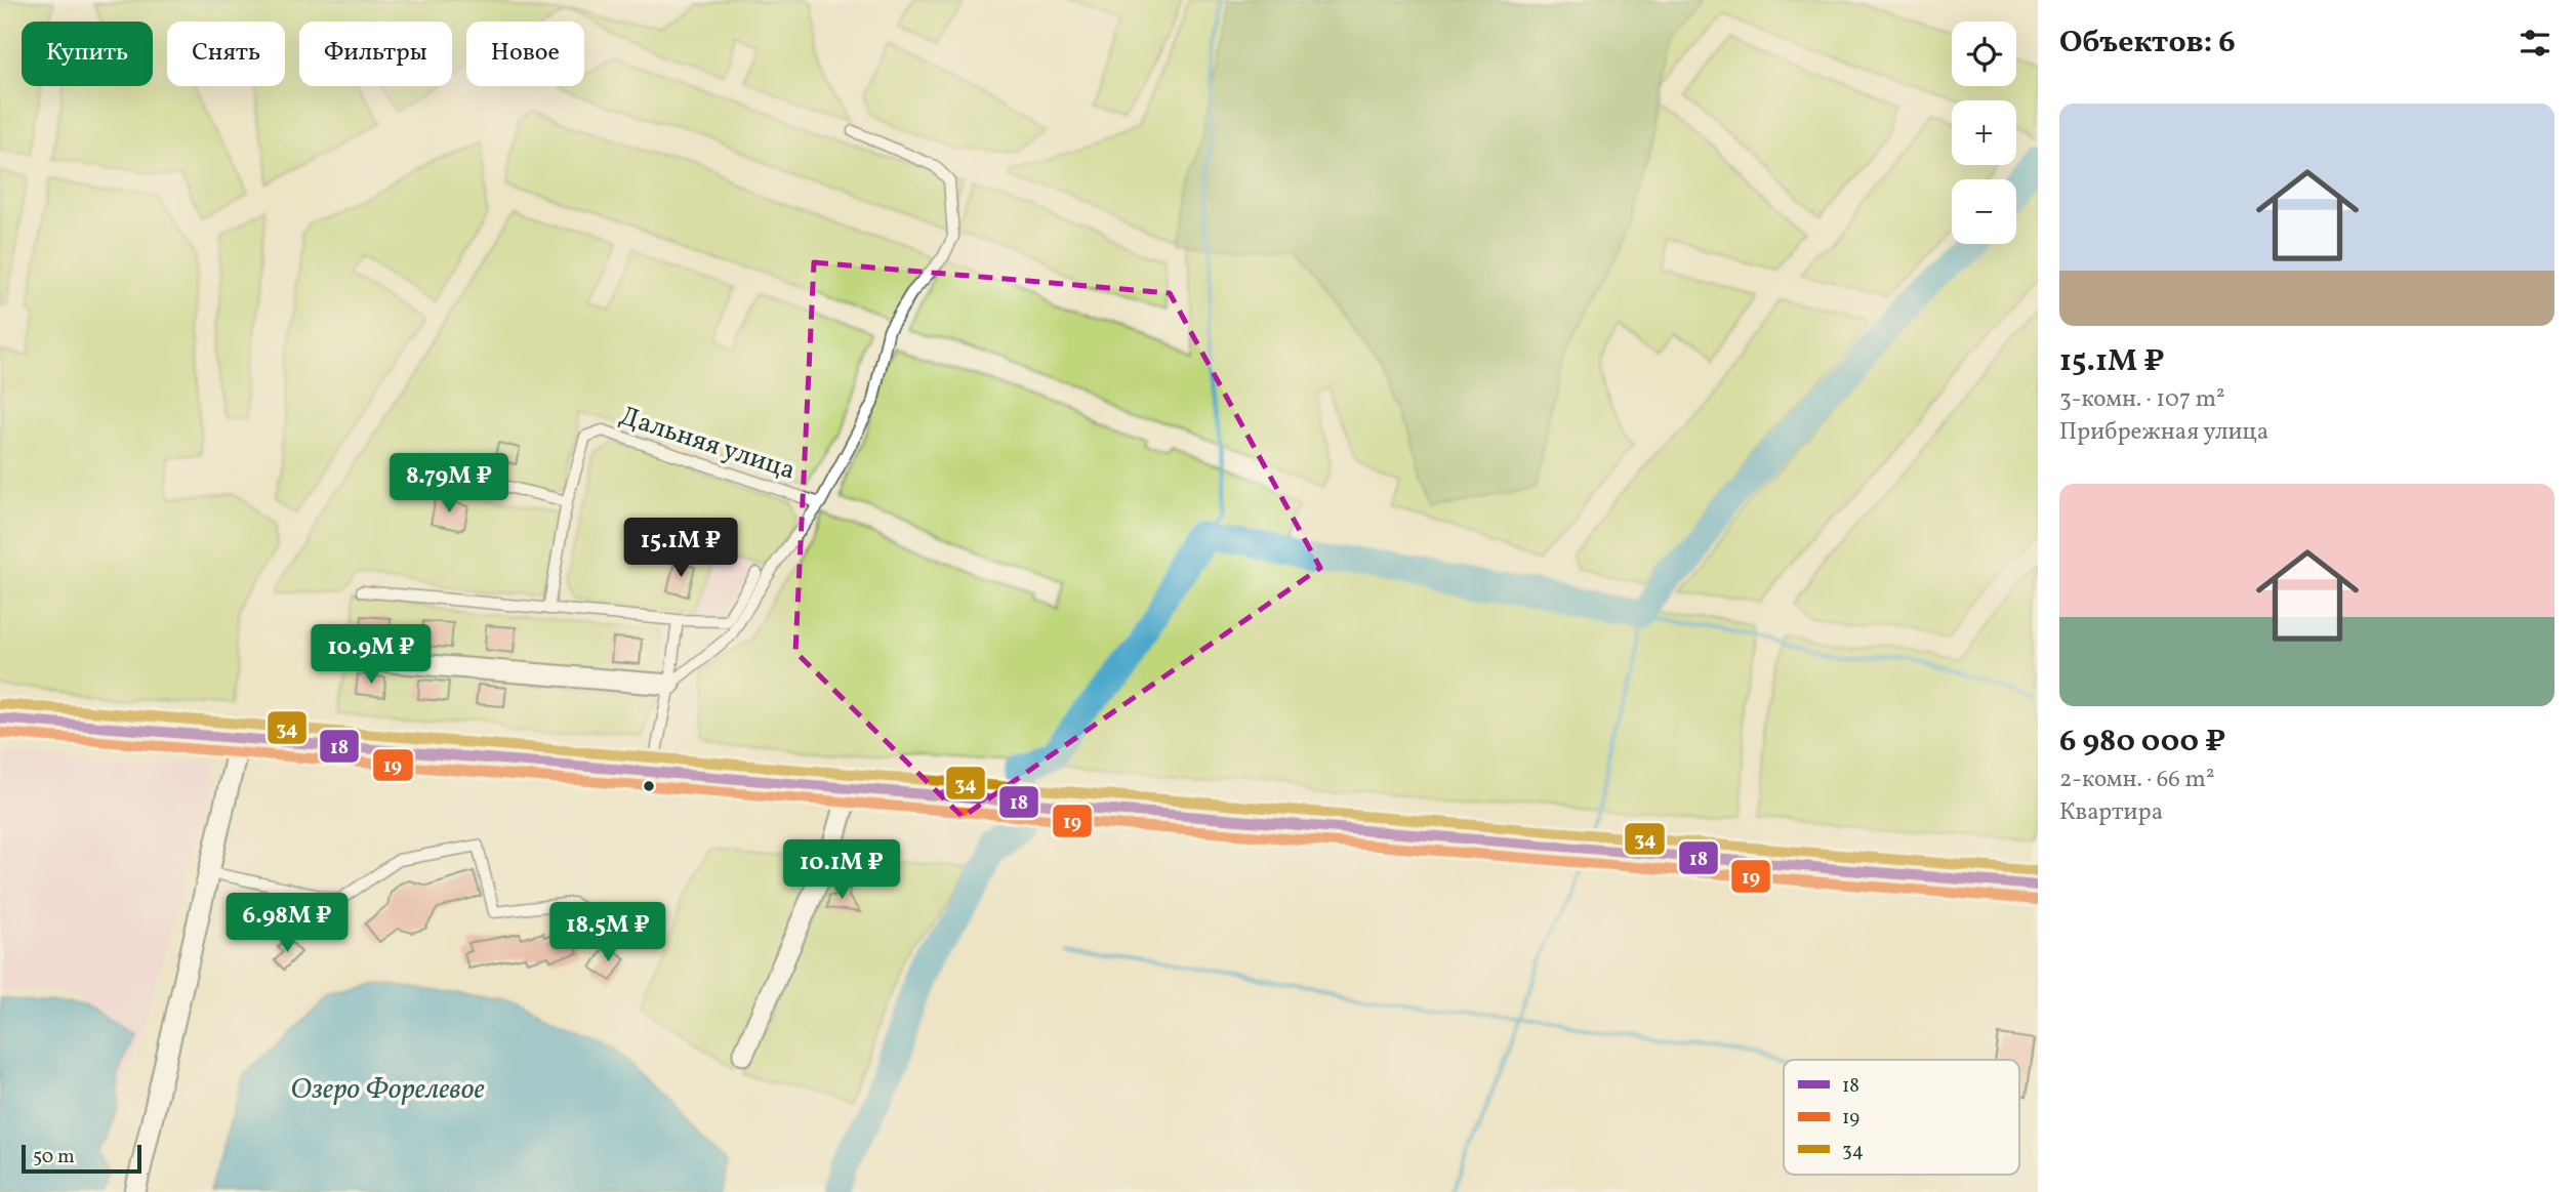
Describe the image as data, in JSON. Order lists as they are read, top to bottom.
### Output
{
  "streets": {
    "lane": ["Дальняя улица"]
  },
  "water": ["Озеро Форелевое"],
  "lines": ["transit line 34", "transit line 18", "transit line 19"],
  "legend": ["18", "19", "34"],
  "scale_bar": "50 m",
  "page": {
    "heading": "Объектов: 6",
    "map_buttons": ["+", "−"],
    "chip": [
      "Купить",
      "Снять",
      "Фильтры",
      "Новое"
    ],
    "list": [
      {
        "name": "15.1M ₽",
        "note": "3-комн. · 107 m² · Прибрежная улица"
      },
      {
        "name": "6 980 000 ₽",
        "note": "2-комн. · 66 m² · Квартира"
      }
    ],
    "price": [
      "8.79M ₽",
      "15.1M ₽",
      "10.9M ₽",
      "10.1M ₽",
      "6.98M ₽",
      "18.5M ₽"
    ],
    "scale": "50 m"
  }
}
